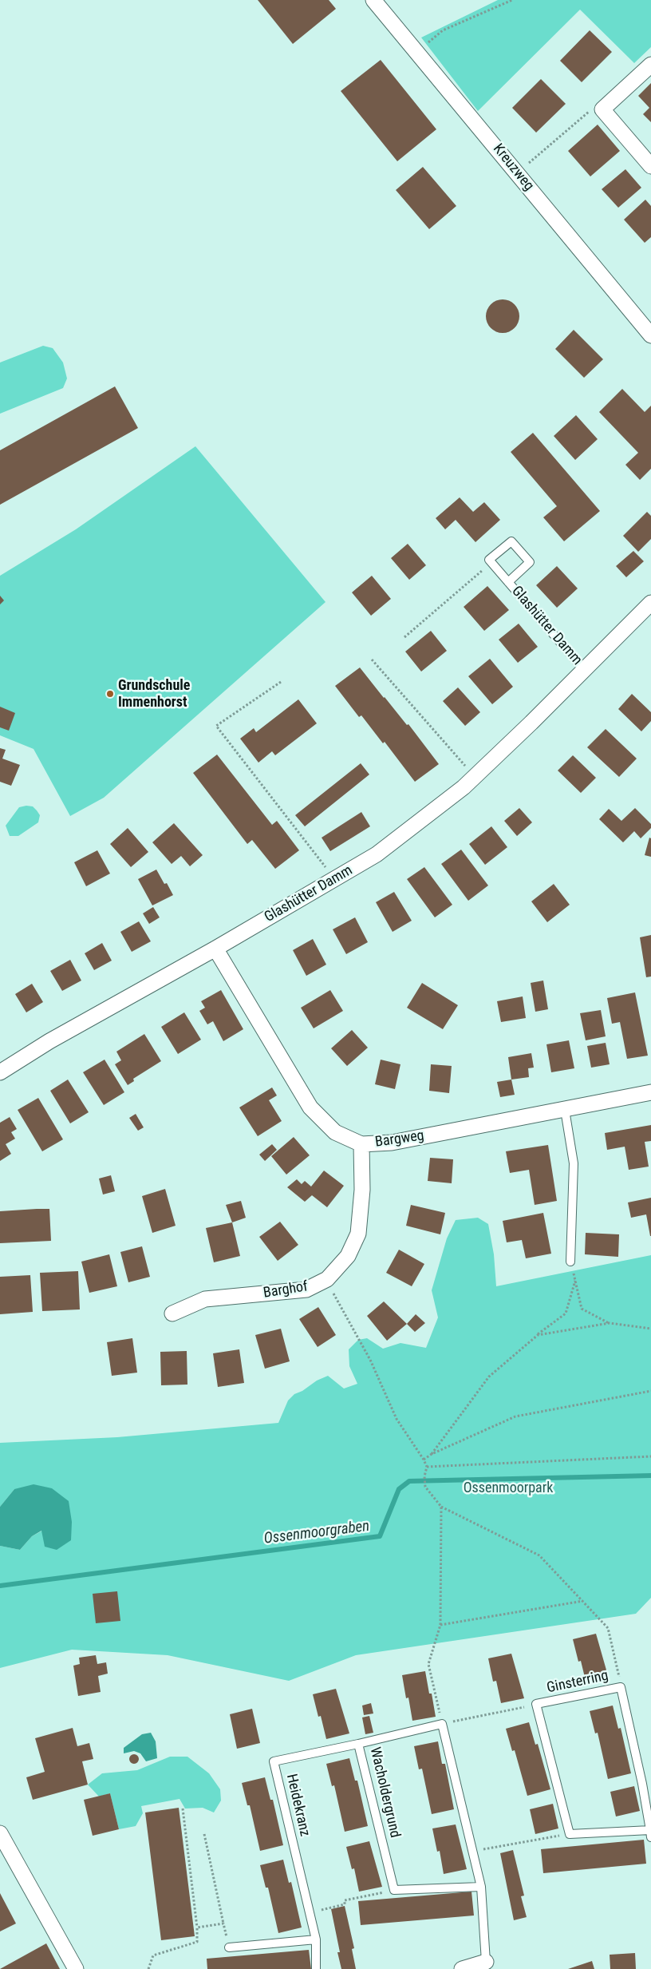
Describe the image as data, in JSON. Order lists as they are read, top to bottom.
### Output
{
  "streets": {
    "street": [
      "Kreuzweg",
      "Glashütter Damm",
      "Bargweg",
      "Barghof"
    ],
    "lane": ["Ginsterring", "Wacholdergrund", "Heidekranz"]
  },
  "crossings": [
    ["Glashütter Damm", "Bargweg"],
    ["Bargweg", "Barghof"],
    ["Wacholdergrund", "Heidekranz"]
  ],
  "water": ["Ossenmoorgraben"],
  "parks": ["Ossenmoorpark"],
  "places": ["Grundschule Immenhorst"]
}
